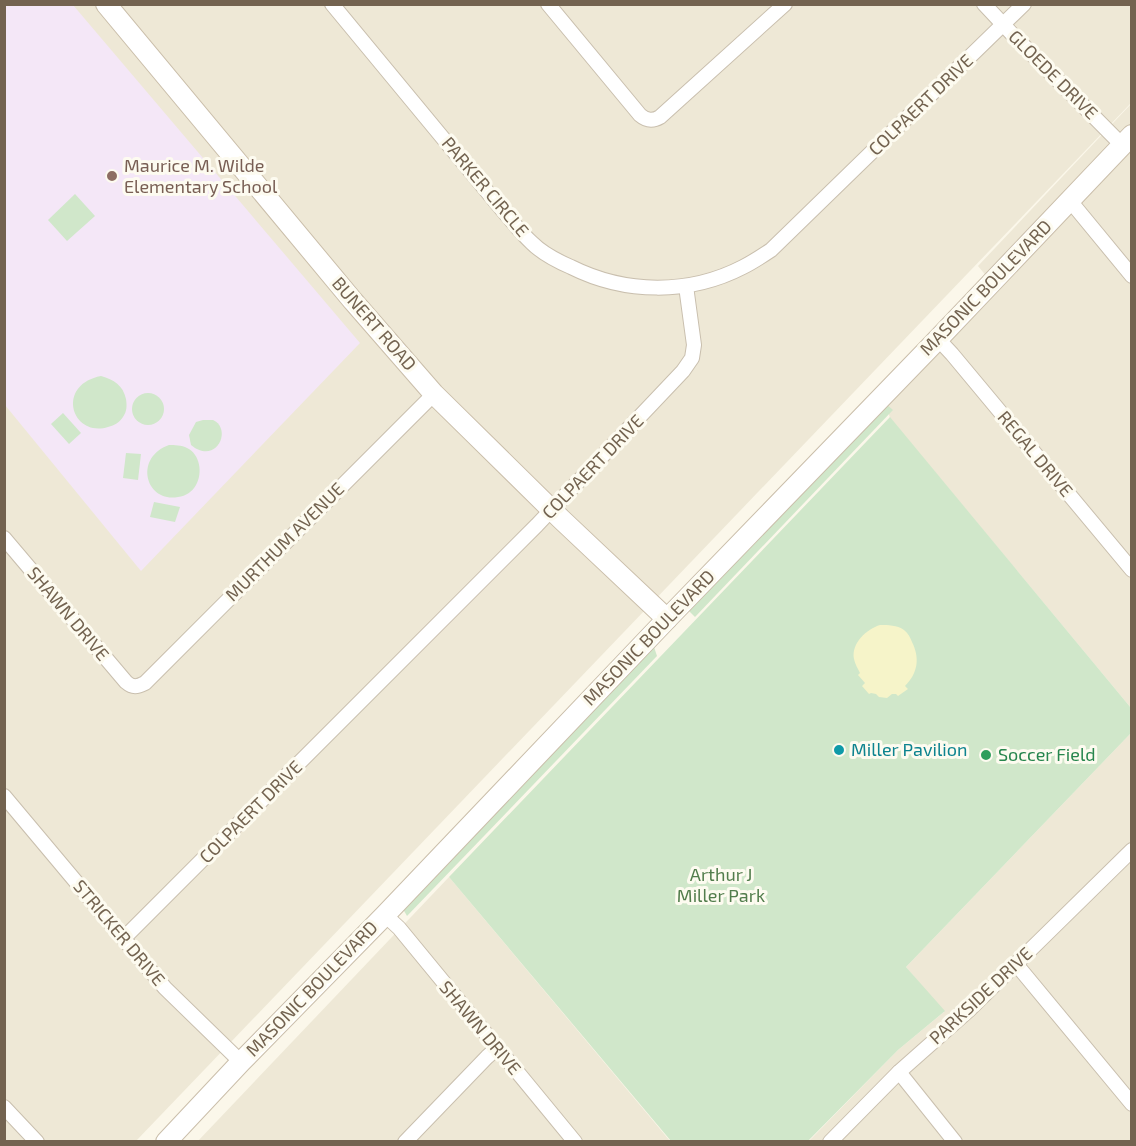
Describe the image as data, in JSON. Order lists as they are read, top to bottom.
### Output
{
  "streets": {
    "street": [
      "GLOEDE DRIVE",
      "COLPAERT DRIVE",
      "PARKER CIRCLE",
      "MASONIC BOULEVARD",
      "BUNERT ROAD",
      "REGAL DRIVE",
      "MURTHUM AVENUE",
      "SHAWN DRIVE",
      "STRICKER DRIVE",
      "PARKSIDE DRIVE"
    ]
  },
  "crossings": [
    ["GLOEDE DRIVE", "COLPAERT DRIVE"],
    ["GLOEDE DRIVE", "MASONIC BOULEVARD"],
    ["COLPAERT DRIVE", "PARKER CIRCLE"],
    ["COLPAERT DRIVE", "BUNERT ROAD"],
    ["COLPAERT DRIVE", "STRICKER DRIVE"],
    ["MASONIC BOULEVARD", "BUNERT ROAD"],
    ["MASONIC BOULEVARD", "REGAL DRIVE"],
    ["MASONIC BOULEVARD", "SHAWN DRIVE"],
    ["MASONIC BOULEVARD", "STRICKER DRIVE"],
    ["BUNERT ROAD", "MURTHUM AVENUE"],
    ["MURTHUM AVENUE", "SHAWN DRIVE"]
  ],
  "parks": ["Arthur J Miller Park"],
  "places": ["Maurice M. Wilde Elementary School", "Miller Pavilion", "Soccer Field"]
}
